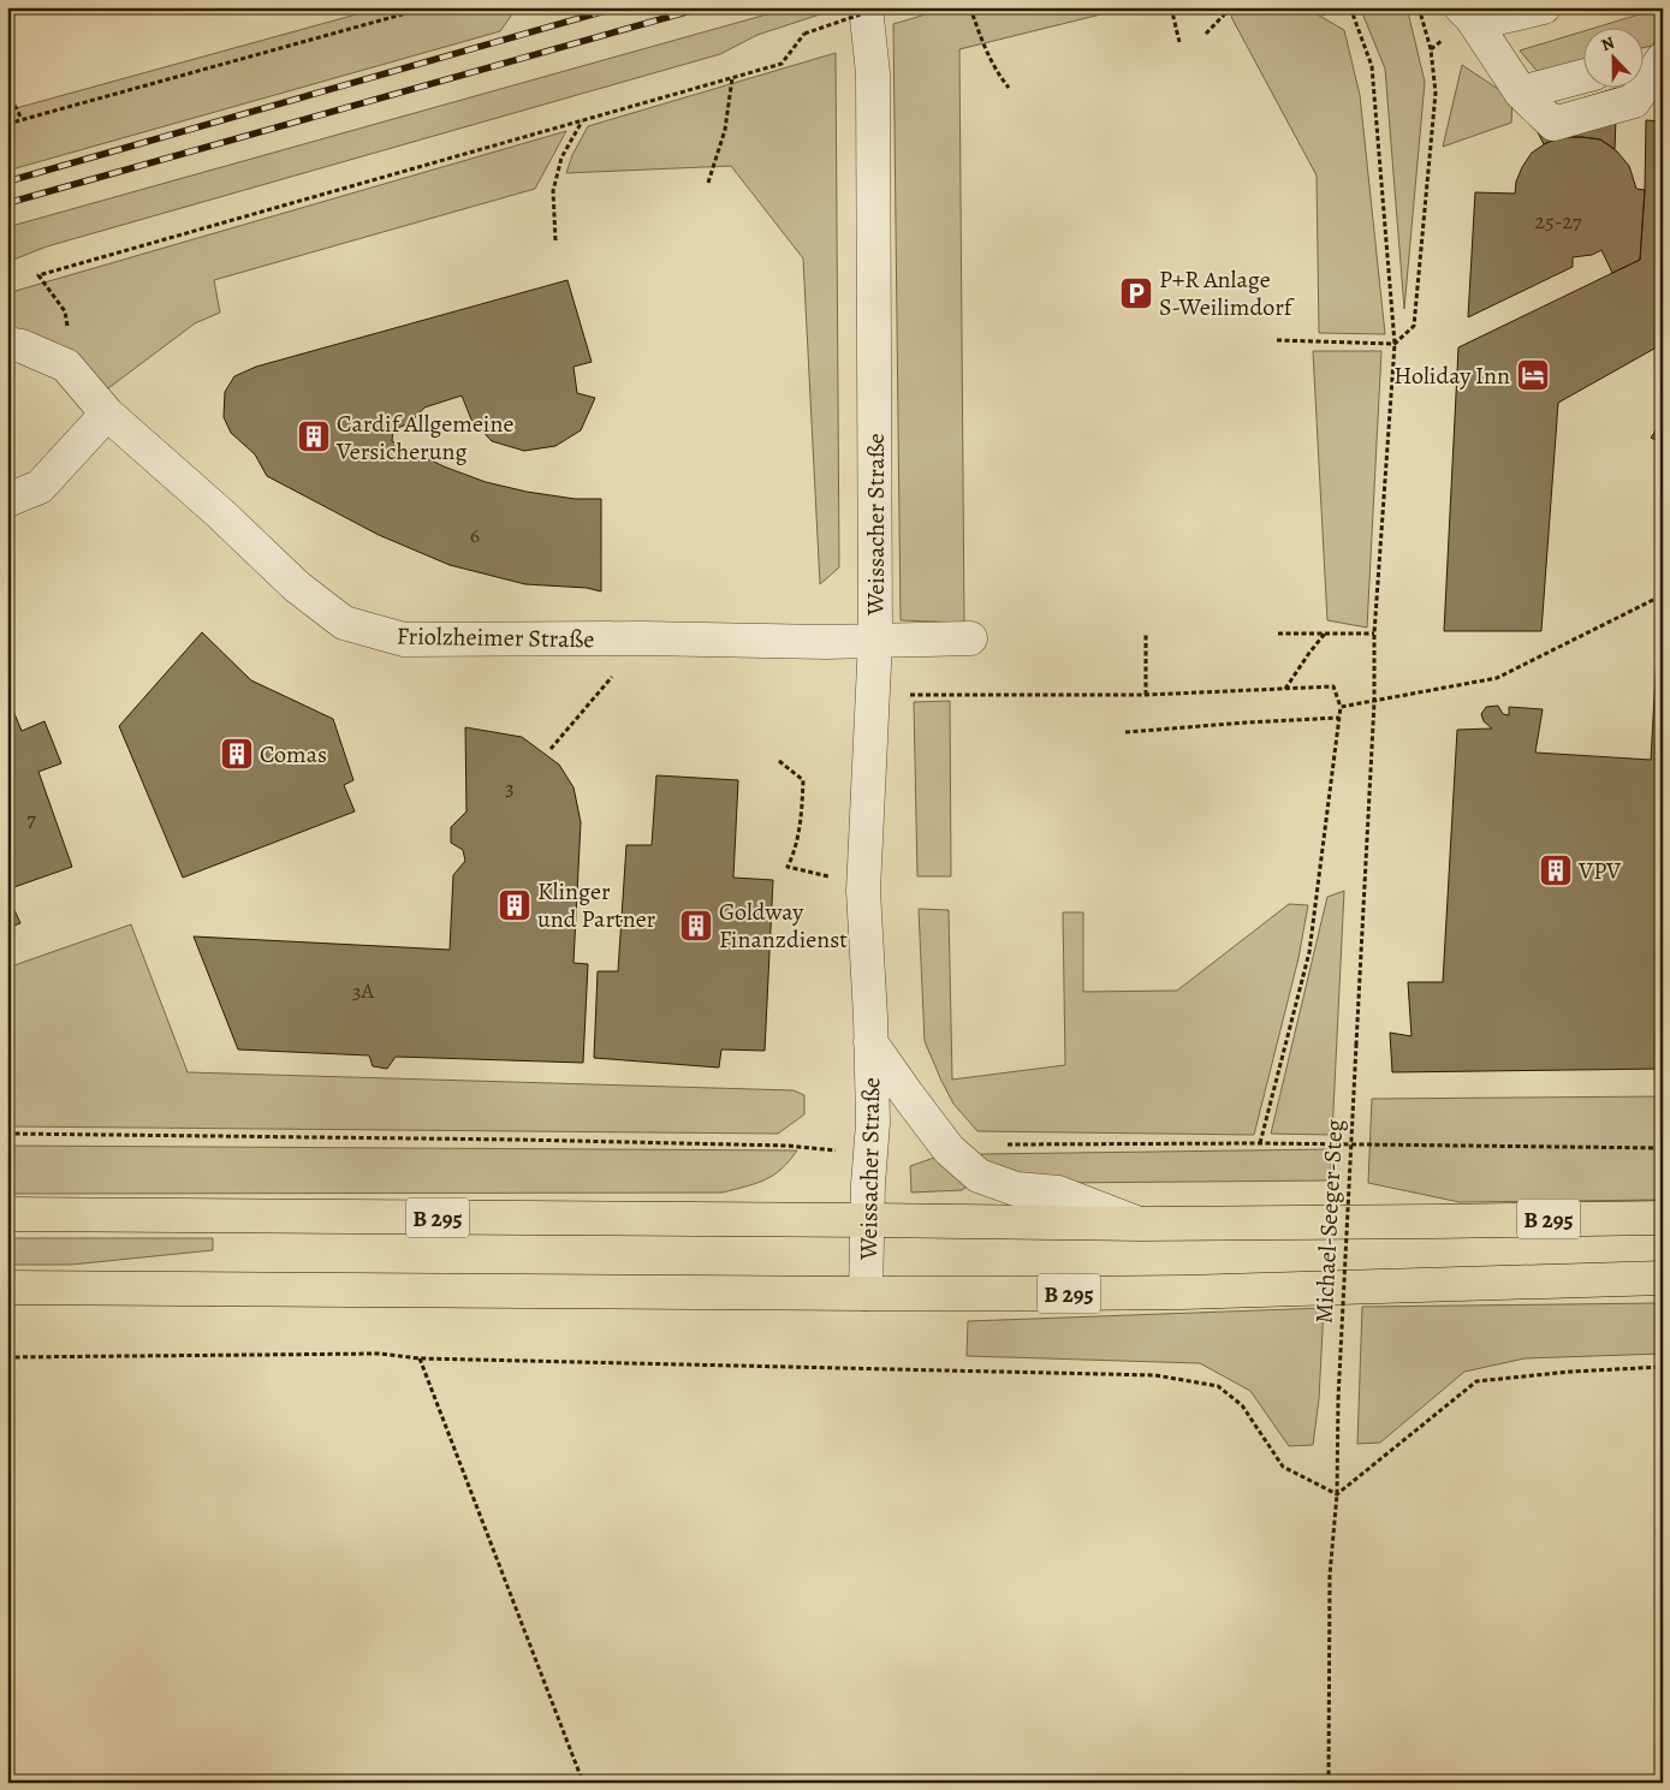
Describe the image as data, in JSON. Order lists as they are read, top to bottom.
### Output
{
  "streets": {
    "main road": ["B 295"],
    "street": ["Weissacher Straße", "Friolzheimer Straße"],
    "path": ["Michael-Seeger-Steg"]
  },
  "crossings": [
    ["Weissacher Straße", "Friolzheimer Straße"],
    ["Weissacher Straße", "B 295"]
  ],
  "places": {
    "parking": ["P+R Anlage S-Weilimdorf"],
    "hotel": ["Holiday Inn"],
    "building": [
      "Cardif Allgemeine Versicherung",
      "Comas",
      "VPV",
      "Klinger und Partner",
      "Goldway Finanzdienst"
    ]
  },
  "house_numbers": [
    "25-27",
    "6",
    "3",
    "7",
    "3A"
  ],
  "north": "top"
}
